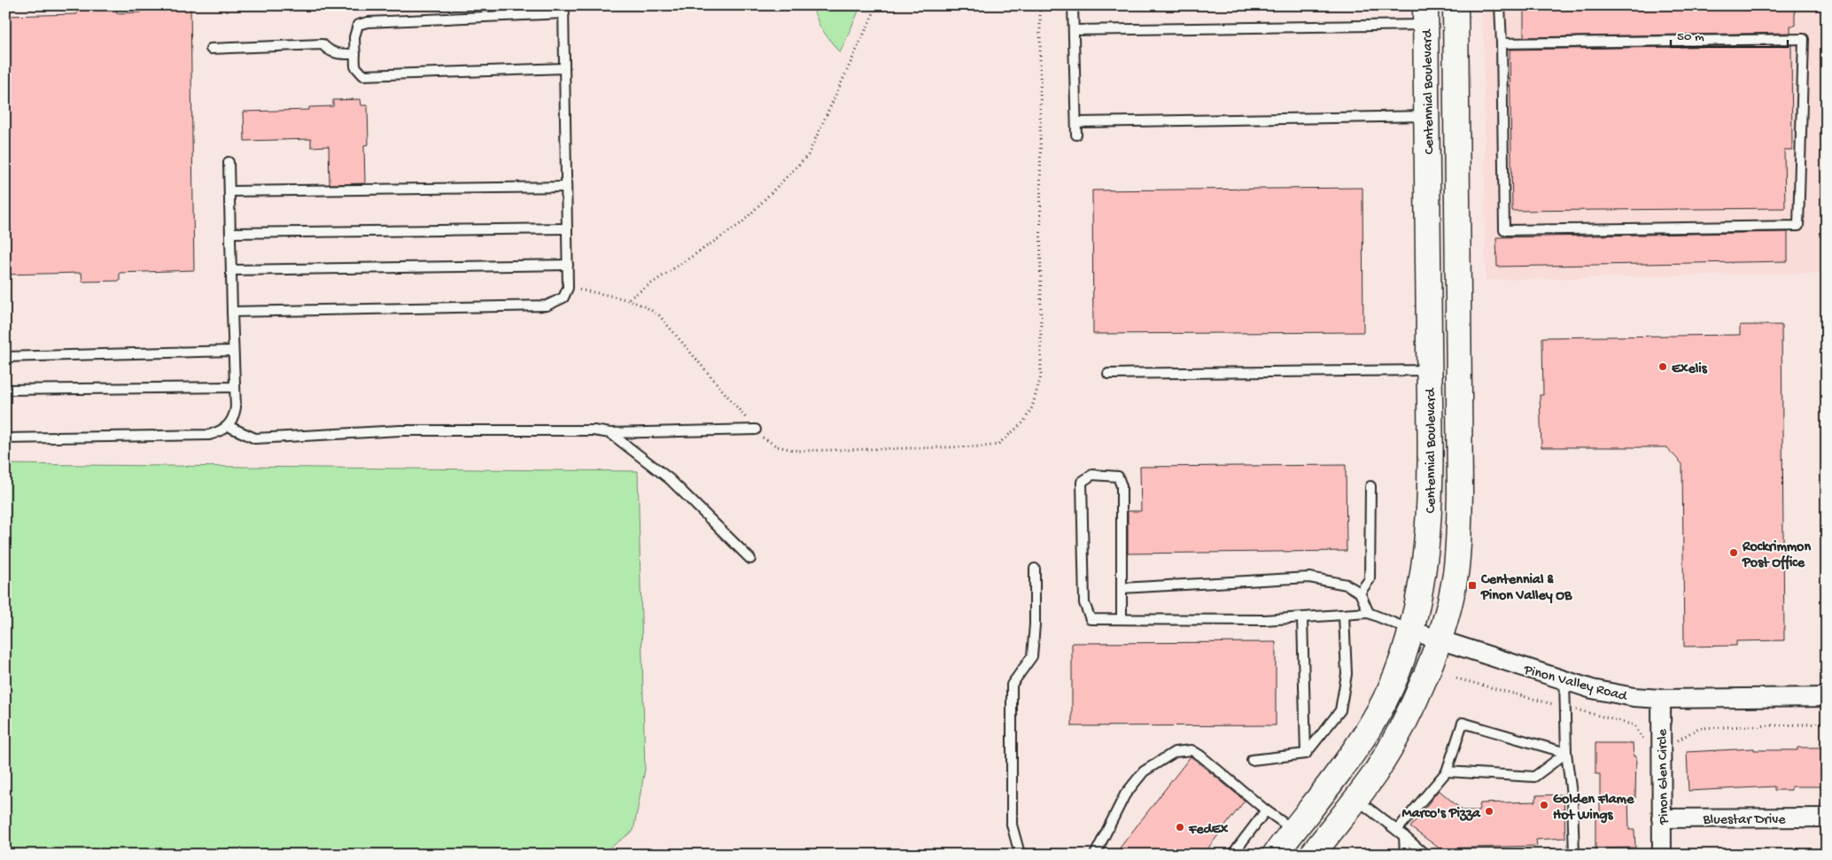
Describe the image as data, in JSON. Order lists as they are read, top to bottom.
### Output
{
  "streets": {
    "main road": ["Centennial Boulevard"],
    "street": ["Pinon Valley Road", "Pinon Glen Circle", "Bluestar Drive"]
  },
  "crossings": [
    ["Centennial Boulevard", "Pinon Valley Road"],
    ["Pinon Valley Road", "Pinon Glen Circle"],
    ["Pinon Glen Circle", "Bluestar Drive"]
  ],
  "places": {
    "other": [
      "Exelis",
      "Rockrimmon Post Office",
      "Golden Flame Hot Wings",
      "Marco's Pizza",
      "FedEx"
    ],
    "transit": ["Centennial & Pinon Valley OB"]
  },
  "scale_bar": "50 m"
}
